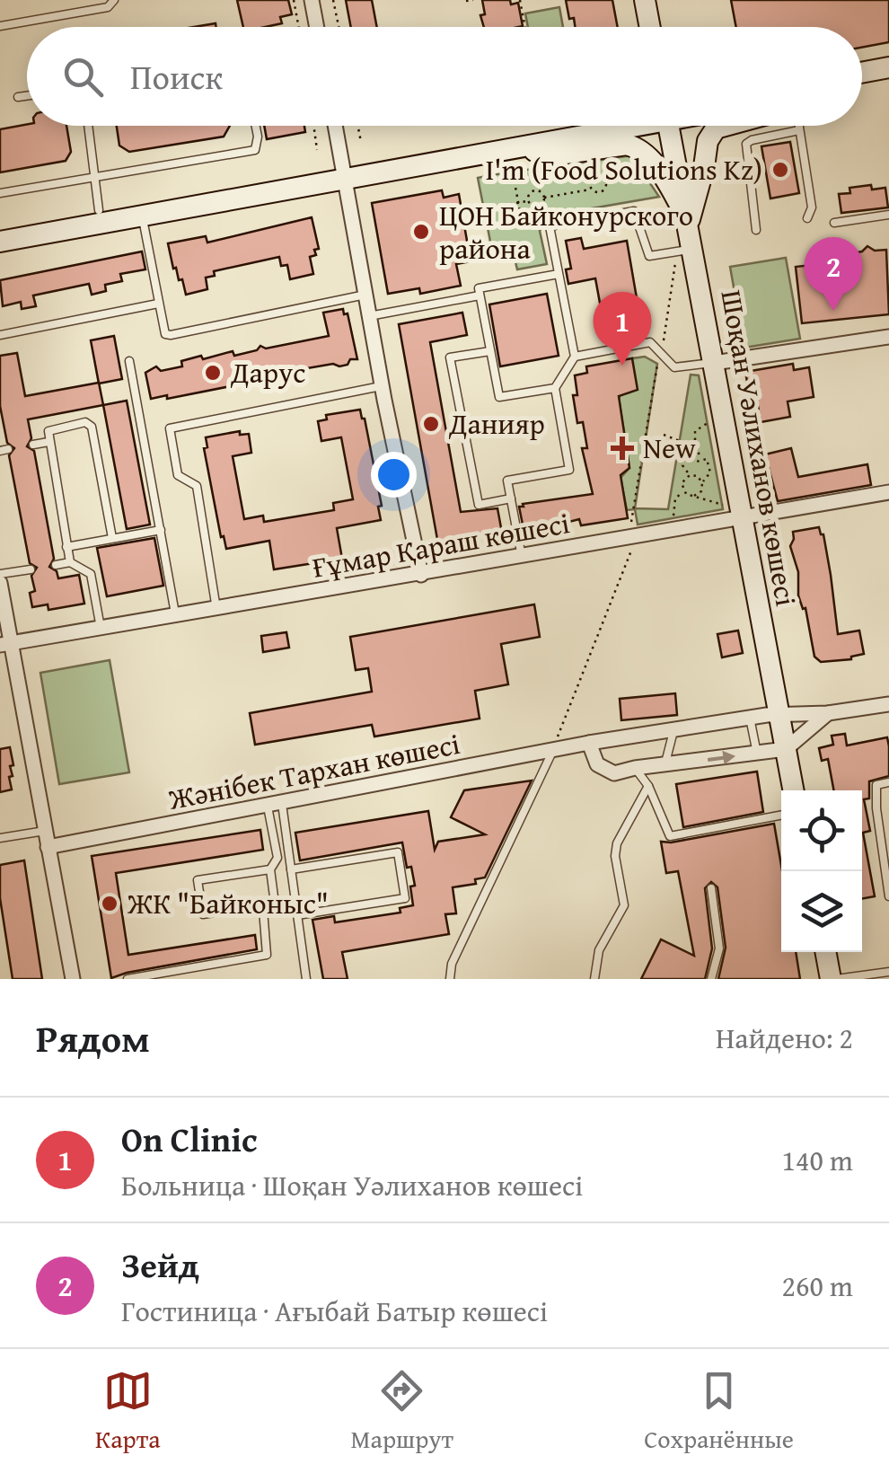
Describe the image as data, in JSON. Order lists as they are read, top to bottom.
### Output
{
  "streets": {
    "main road": ["Шоқан Уәлиханов көшесі"],
    "street": ["Ғұмар Қараш көшесі", "Жәнібек Тархан көшесі"]
  },
  "crossings": [
    ["Шоқан Уәлиханов көшесі", "Ғұмар Қараш көшесі"],
    ["Шоқан Уәлиханов көшесі", "Жәнібек Тархан көшесі"]
  ],
  "places": {
    "other": [
      "I'm (Food Solutions Kz)",
      "ЦОН Байконурского района",
      "Дарус",
      "Данияр",
      "ЖК \"Байконыс\""
    ],
    "health": ["New"]
  },
  "page": {
    "search": "Поиск",
    "pins": ["2", "1"],
    "heading": ["Рядом", "Найдено: 2"],
    "list": [
      {
        "mark": "1",
        "name": "On Clinic",
        "note": "Больница · Шоқан Уәлиханов көшесі",
        "value": "140 m"
      },
      {
        "mark": "2",
        "name": "Зейд",
        "note": "Гостиница · Ағыбай Батыр көшесі",
        "value": "260 m"
      }
    ],
    "nav": ["Карта", "Маршрут", "Сохранённые"]
  }
}
